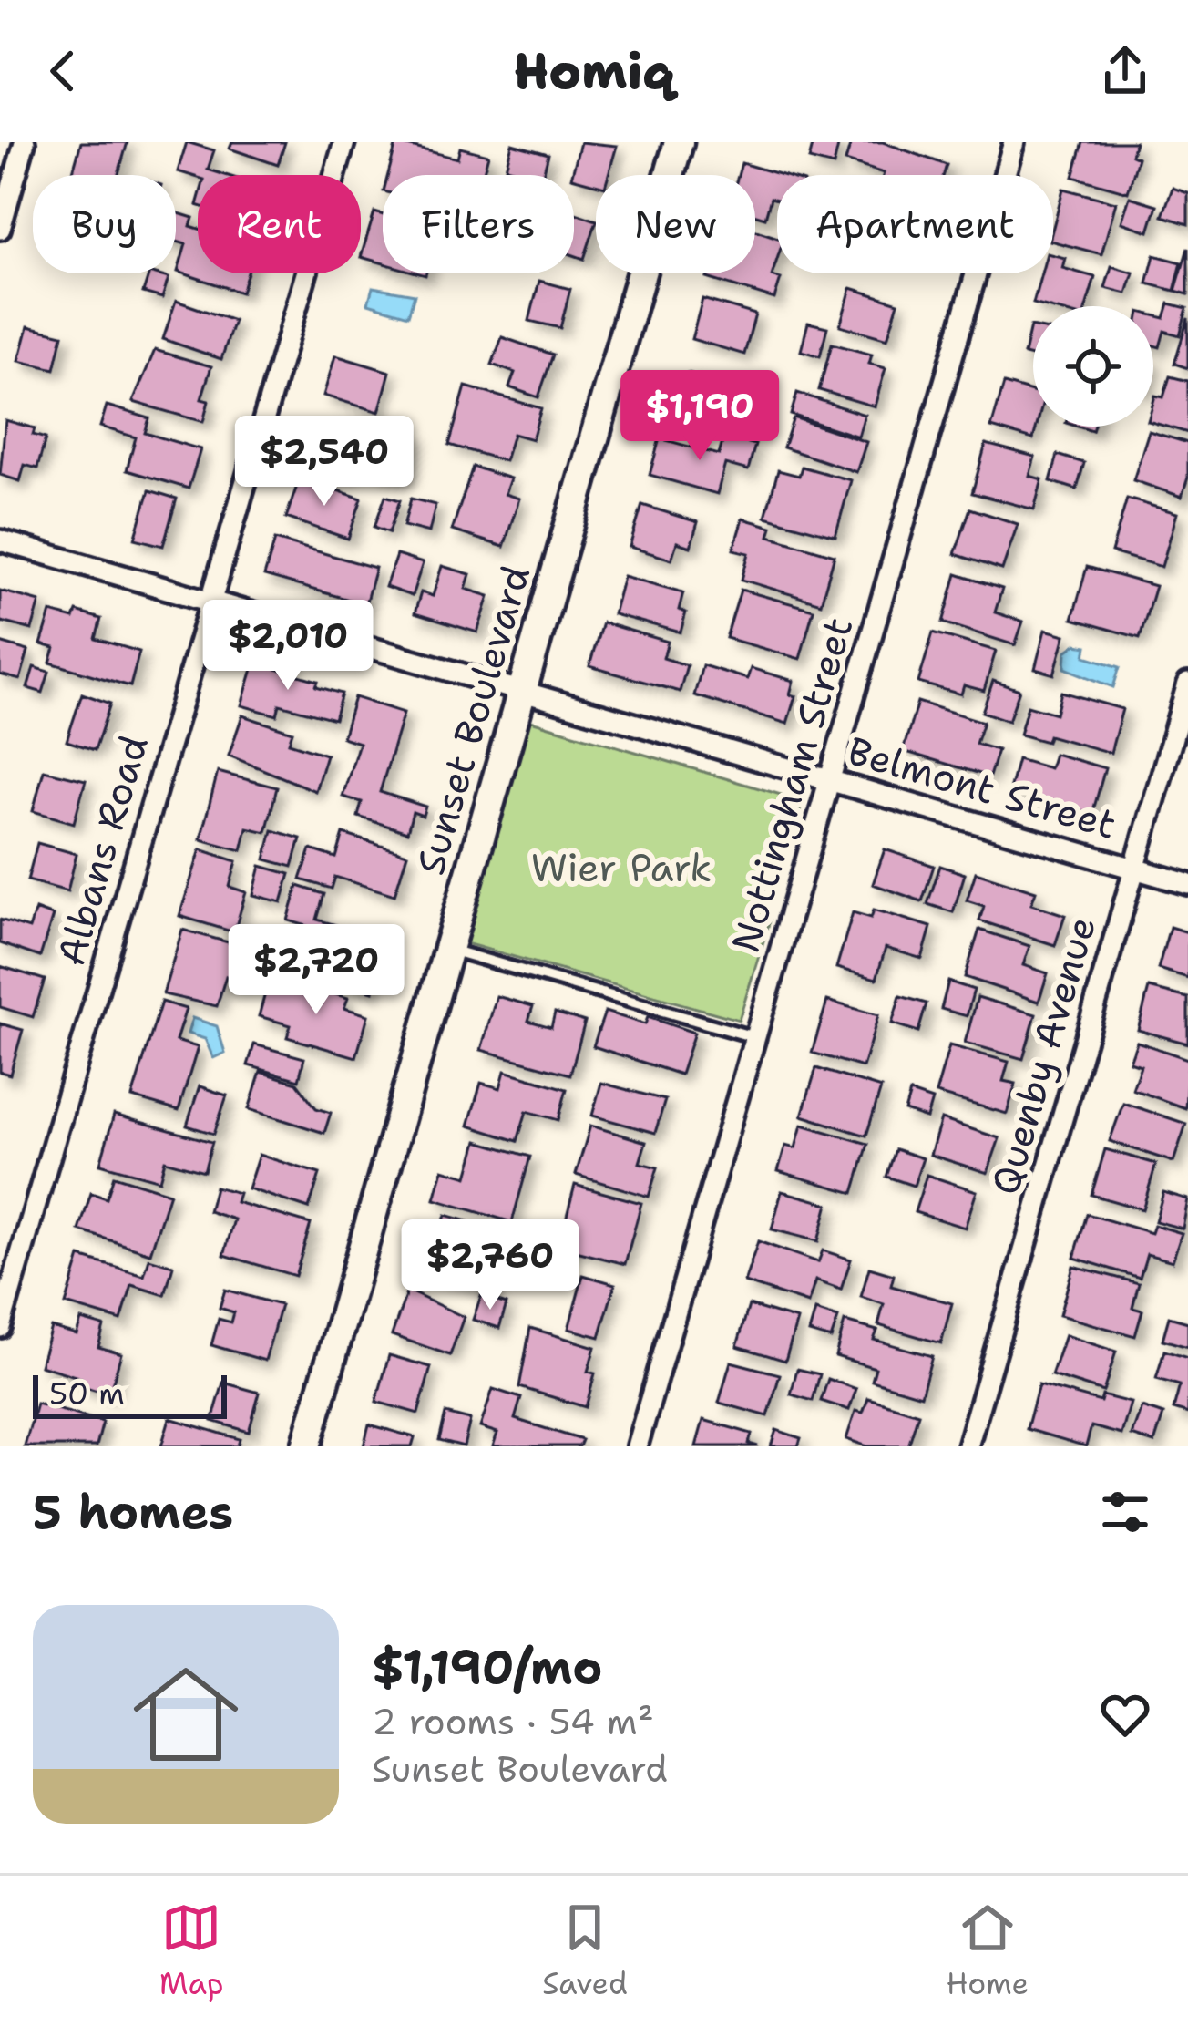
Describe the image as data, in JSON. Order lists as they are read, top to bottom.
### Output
{
  "streets": {
    "street": [
      "Sunset Boulevard",
      "Nottingham Street",
      "Belmont Street",
      "Albans Road",
      "Quenby Avenue"
    ]
  },
  "crossings": [
    ["Sunset Boulevard", "Belmont Street"],
    ["Nottingham Street", "Belmont Street"],
    ["Belmont Street", "Albans Road"],
    ["Belmont Street", "Quenby Avenue"]
  ],
  "parks": ["Wier Park"],
  "scale_bar": "50 m",
  "page": {
    "header": "Homiq",
    "chip": [
      "Buy",
      "Rent",
      "Filters",
      "New",
      "Apartment"
    ],
    "price": [
      "$1,190",
      "$2,540",
      "$2,010",
      "$2,720",
      "$2,760"
    ],
    "scale": "50 m",
    "heading": "5 homes",
    "list": [
      {
        "name": "$1,190/mo",
        "note": "2 rooms · 54 m² · Sunset Boulevard"
      }
    ],
    "tabs": ["Map", "Saved", "Home"]
  }
}
